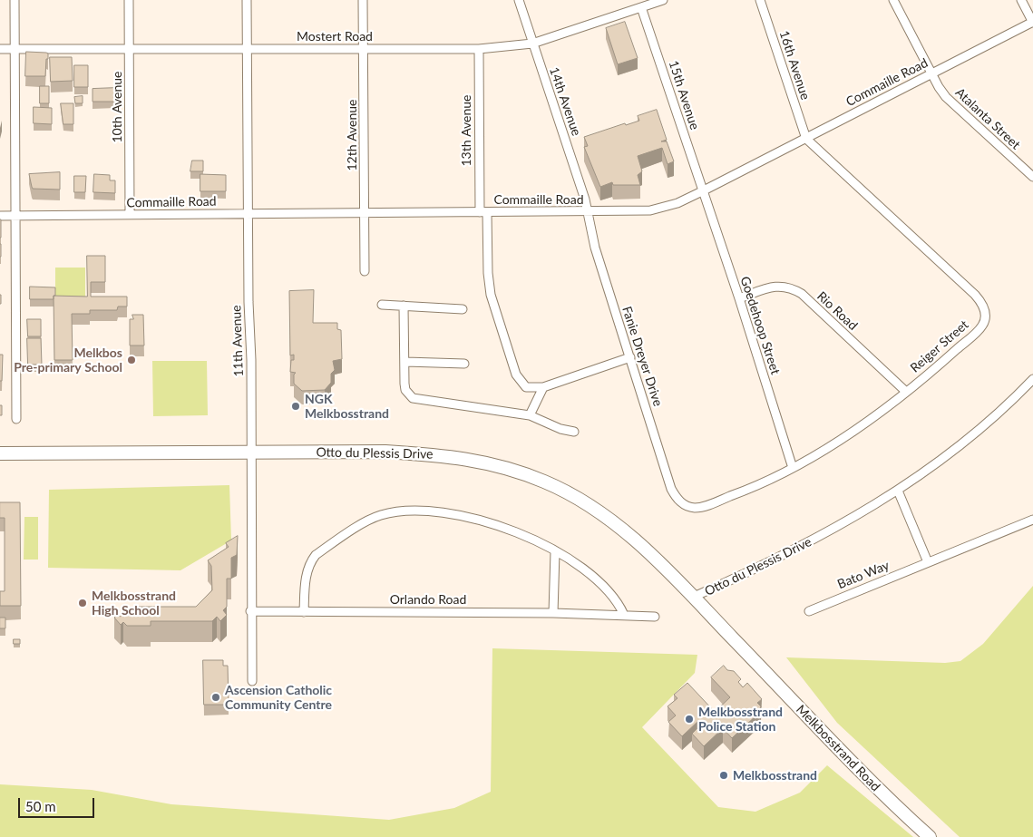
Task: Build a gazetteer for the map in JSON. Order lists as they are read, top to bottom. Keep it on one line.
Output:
{"streets":{"main road":["Otto du Plessis Drive","Melkbosstrand Road"],"street":["Mostert Road","16th Avenue","Commaille Road","15th Avenue","14th Avenue","10th Avenue","Atalanta Street","13th Avenue","12th Avenue","Rio Road","Goedehoop Street","11th Avenue","Reiger Street","Fanie Dreyer Drive","Bato Way","Orlando Road"]},"crossings":[["Mostert Road","15th Avenue"],["Mostert Road","14th Avenue"],["Mostert Road","10th Avenue"],["Mostert Road","13th Avenue"],["Mostert Road","12th Avenue"],["Mostert Road","11th Avenue"],["16th Avenue","Commaille Road"],["16th Avenue","Reiger Street"],["Commaille Road","15th Avenue"],["Commaille Road","14th Avenue"],["Commaille Road","10th Avenue"],["Commaille Road","Atalanta Street"],["Commaille Road","13th Avenue"],["Commaille Road","12th Avenue"],["Commaille Road","Goedehoop Street"],["Commaille Road","11th Avenue"],["Commaille Road","Reiger Street"],["Commaille Road","Fanie Dreyer Drive"],["15th Avenue","Goedehoop Street"],["14th Avenue","Fanie Dreyer Drive"],["Rio Road","Goedehoop Street"],["Rio Road","Reiger Street"],["Goedehoop Street","Reiger Street"],["11th Avenue","Otto du Plessis Drive"],["11th Avenue","Orlando Road"],["Reiger Street","Fanie Dreyer Drive"],["Otto du Plessis Drive","Melkbosstrand Road"]],"places":["Melkbos Pre-primary School","NGK Melkbosstrand","Melkbosstrand High School","Ascension Catholic Community Centre","Melkbosstrand Police Station","Melkbosstrand"],"scale_bar":"50 m"}
